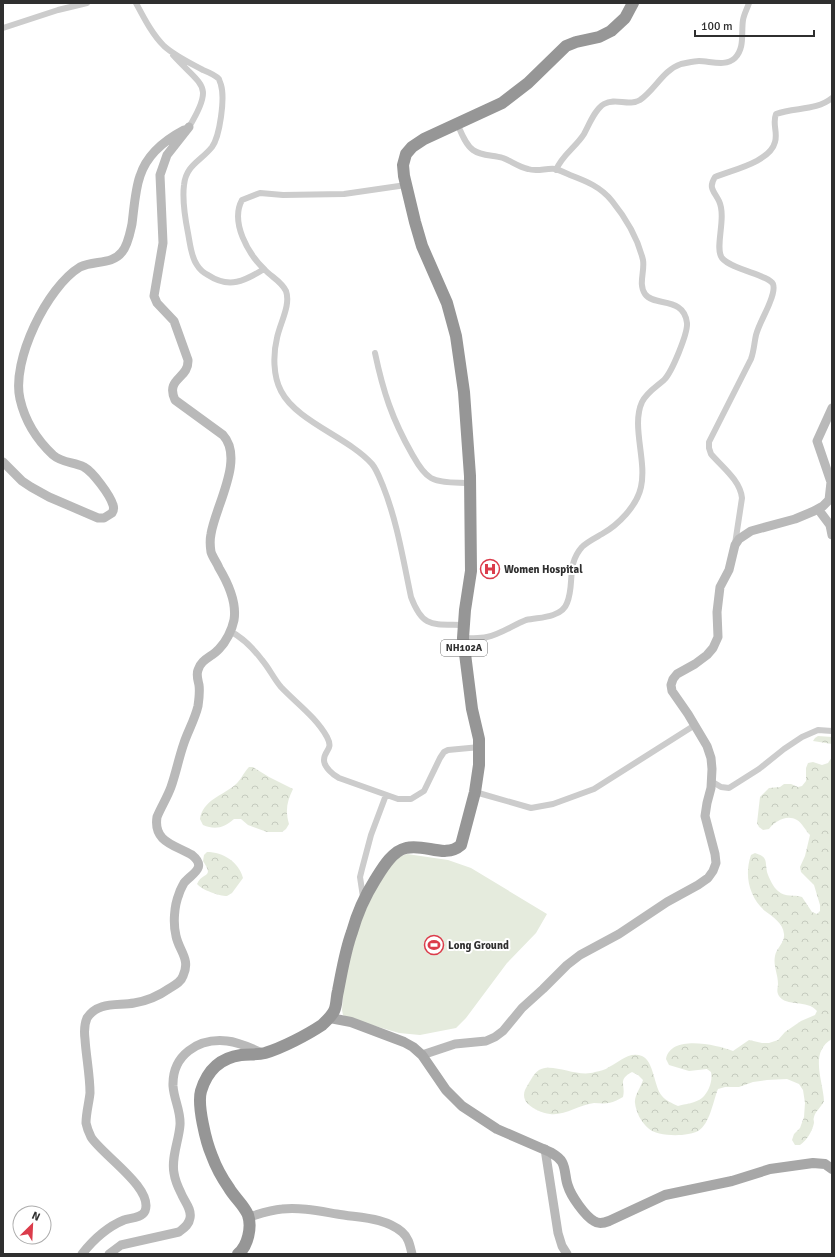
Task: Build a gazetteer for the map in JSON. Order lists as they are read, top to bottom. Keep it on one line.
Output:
{"streets":{"highway":["NH102A"]},"places":{"hospital":["Women Hospital"],"sports":["Long Ground"]},"scale_bar":"100 m","north":"top right"}
